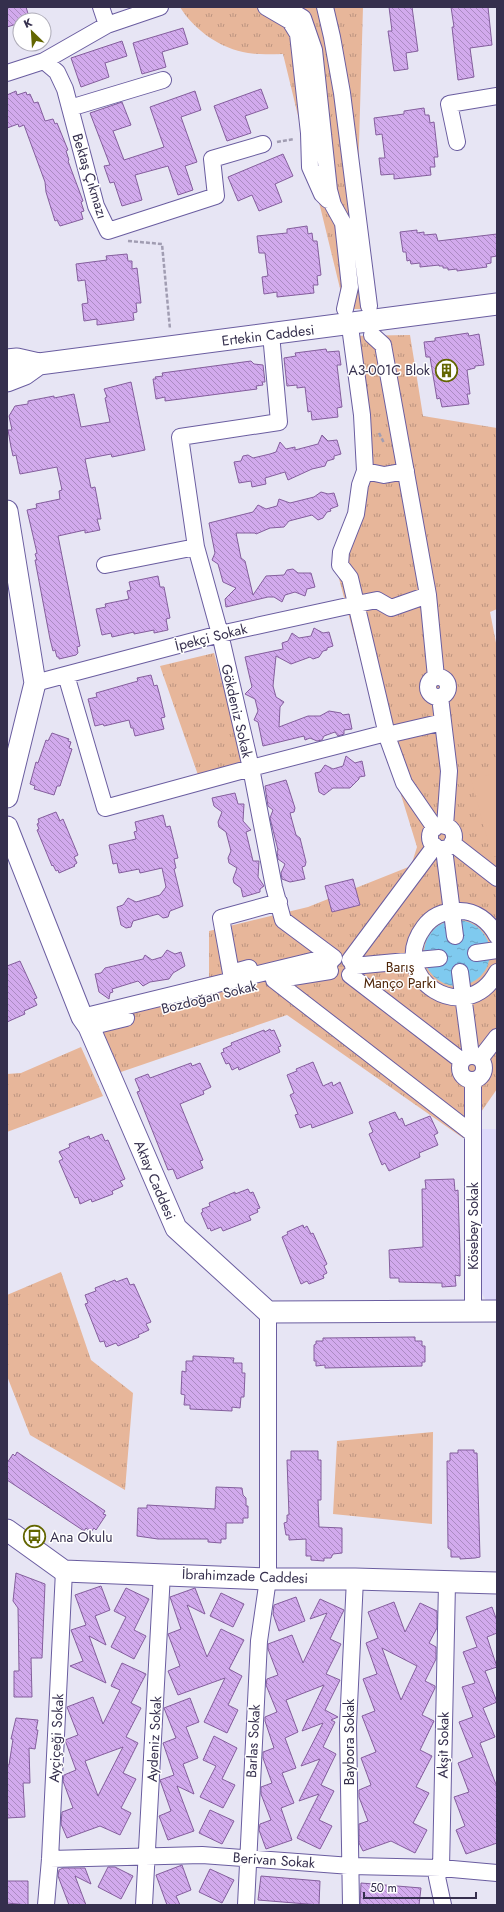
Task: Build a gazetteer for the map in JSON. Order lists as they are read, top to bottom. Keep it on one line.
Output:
{"streets":{"main road":["Ertekin Caddesi","Aktay Caddesi","İbrahimzade Caddesi"],"street":["Bektaş Çıkmazı","İpekçi Sokak","Gökdeniz Sokak","Bozdoğan Sokak","Kösebey Sokak","Ayçiçeği Sokak","Aydeniz Sokak","Barlas Sokak","Baybora Sokak","Akşit Sokak","Berivan Sokak"]},"crossings":[["İpekçi Sokak","Gökdeniz Sokak"],["Bozdoğan Sokak","Aktay Caddesi"],["Aktay Caddesi","Barlas Sokak"],["İbrahimzade Caddesi","Ayçiçeği Sokak"],["İbrahimzade Caddesi","Aydeniz Sokak"],["İbrahimzade Caddesi","Barlas Sokak"],["İbrahimzade Caddesi","Baybora Sokak"],["İbrahimzade Caddesi","Akşit Sokak"],["Ayçiçeği Sokak","Berivan Sokak"],["Aydeniz Sokak","Berivan Sokak"],["Barlas Sokak","Berivan Sokak"],["Baybora Sokak","Berivan Sokak"],["Akşit Sokak","Berivan Sokak"]],"parks":["Barış Manço Parkı"],"places":{"building":["A3-001C Blok"],"bus stop":["Ana Okulu"]},"scale_bar":"50 m","north":"top left"}
